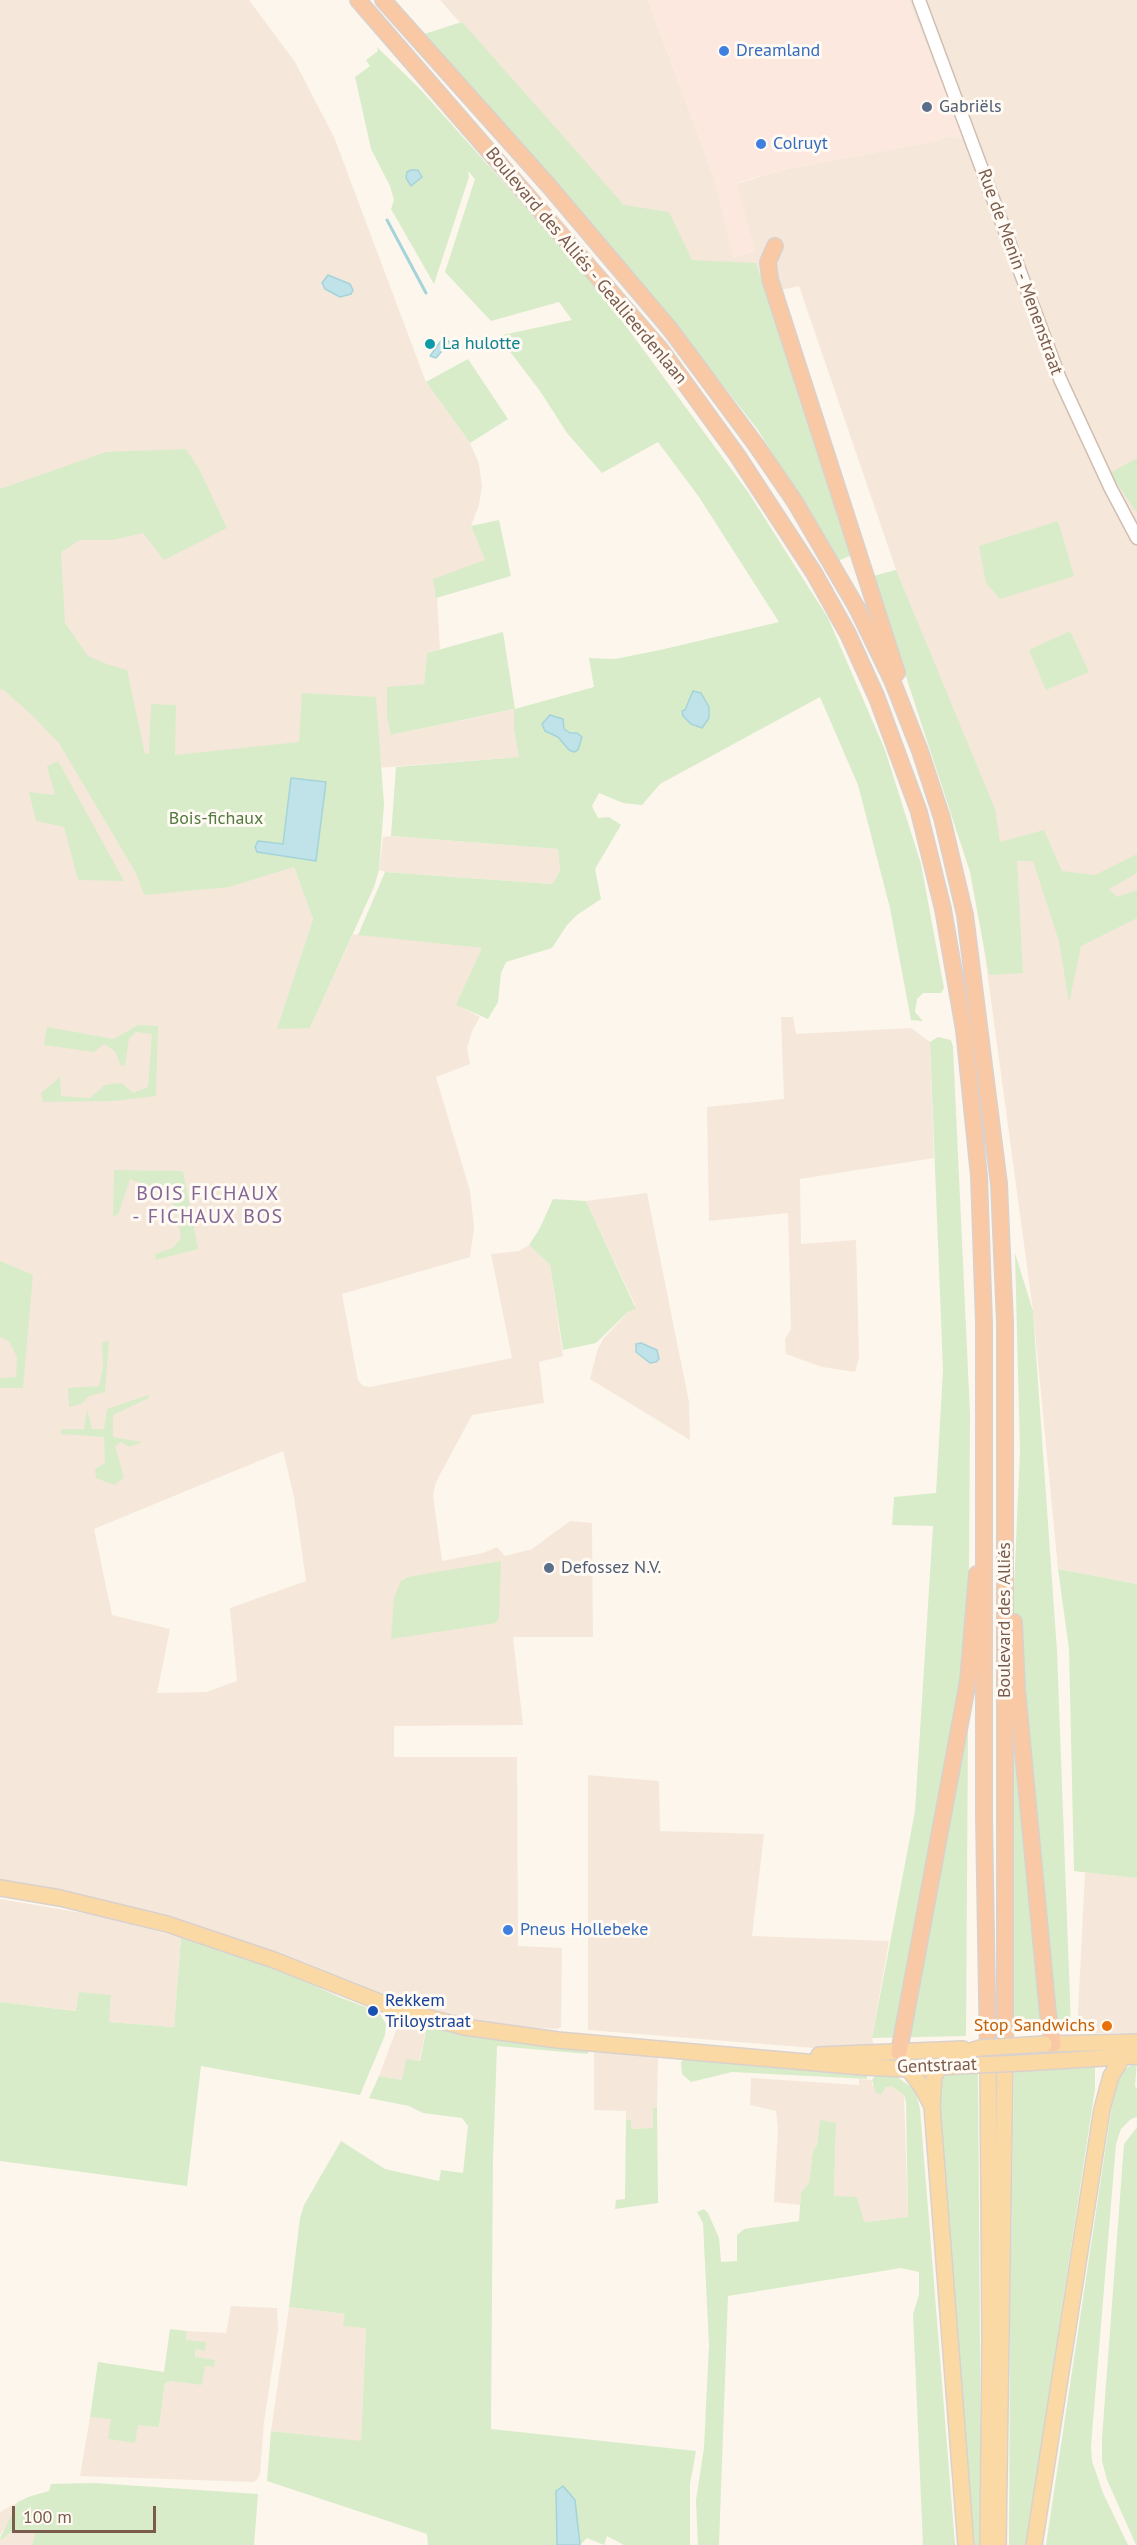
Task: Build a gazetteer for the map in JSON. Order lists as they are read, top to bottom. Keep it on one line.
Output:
{"streets":{"highway":["Boulevard des Alliés - Geallieerdenlaan","Boulevard des Alliés"],"main road":["Gentstraat"],"street":["Rue de Menin - Menenstraat"]},"crossings":[["Boulevard des Alliés - Geallieerdenlaan","Boulevard des Alliés"]],"districts":["BOIS FICHAUX - FICHAUX BOS"],"parks":["Bois-fichaux"],"places":["Dreamland","Gabriëls","Colruyt","La hulotte","Defossez N.V.","Pneus Hollebeke","Rekkem Triloystraat","Stop Sandwichs"],"scale_bar":"100 m"}
